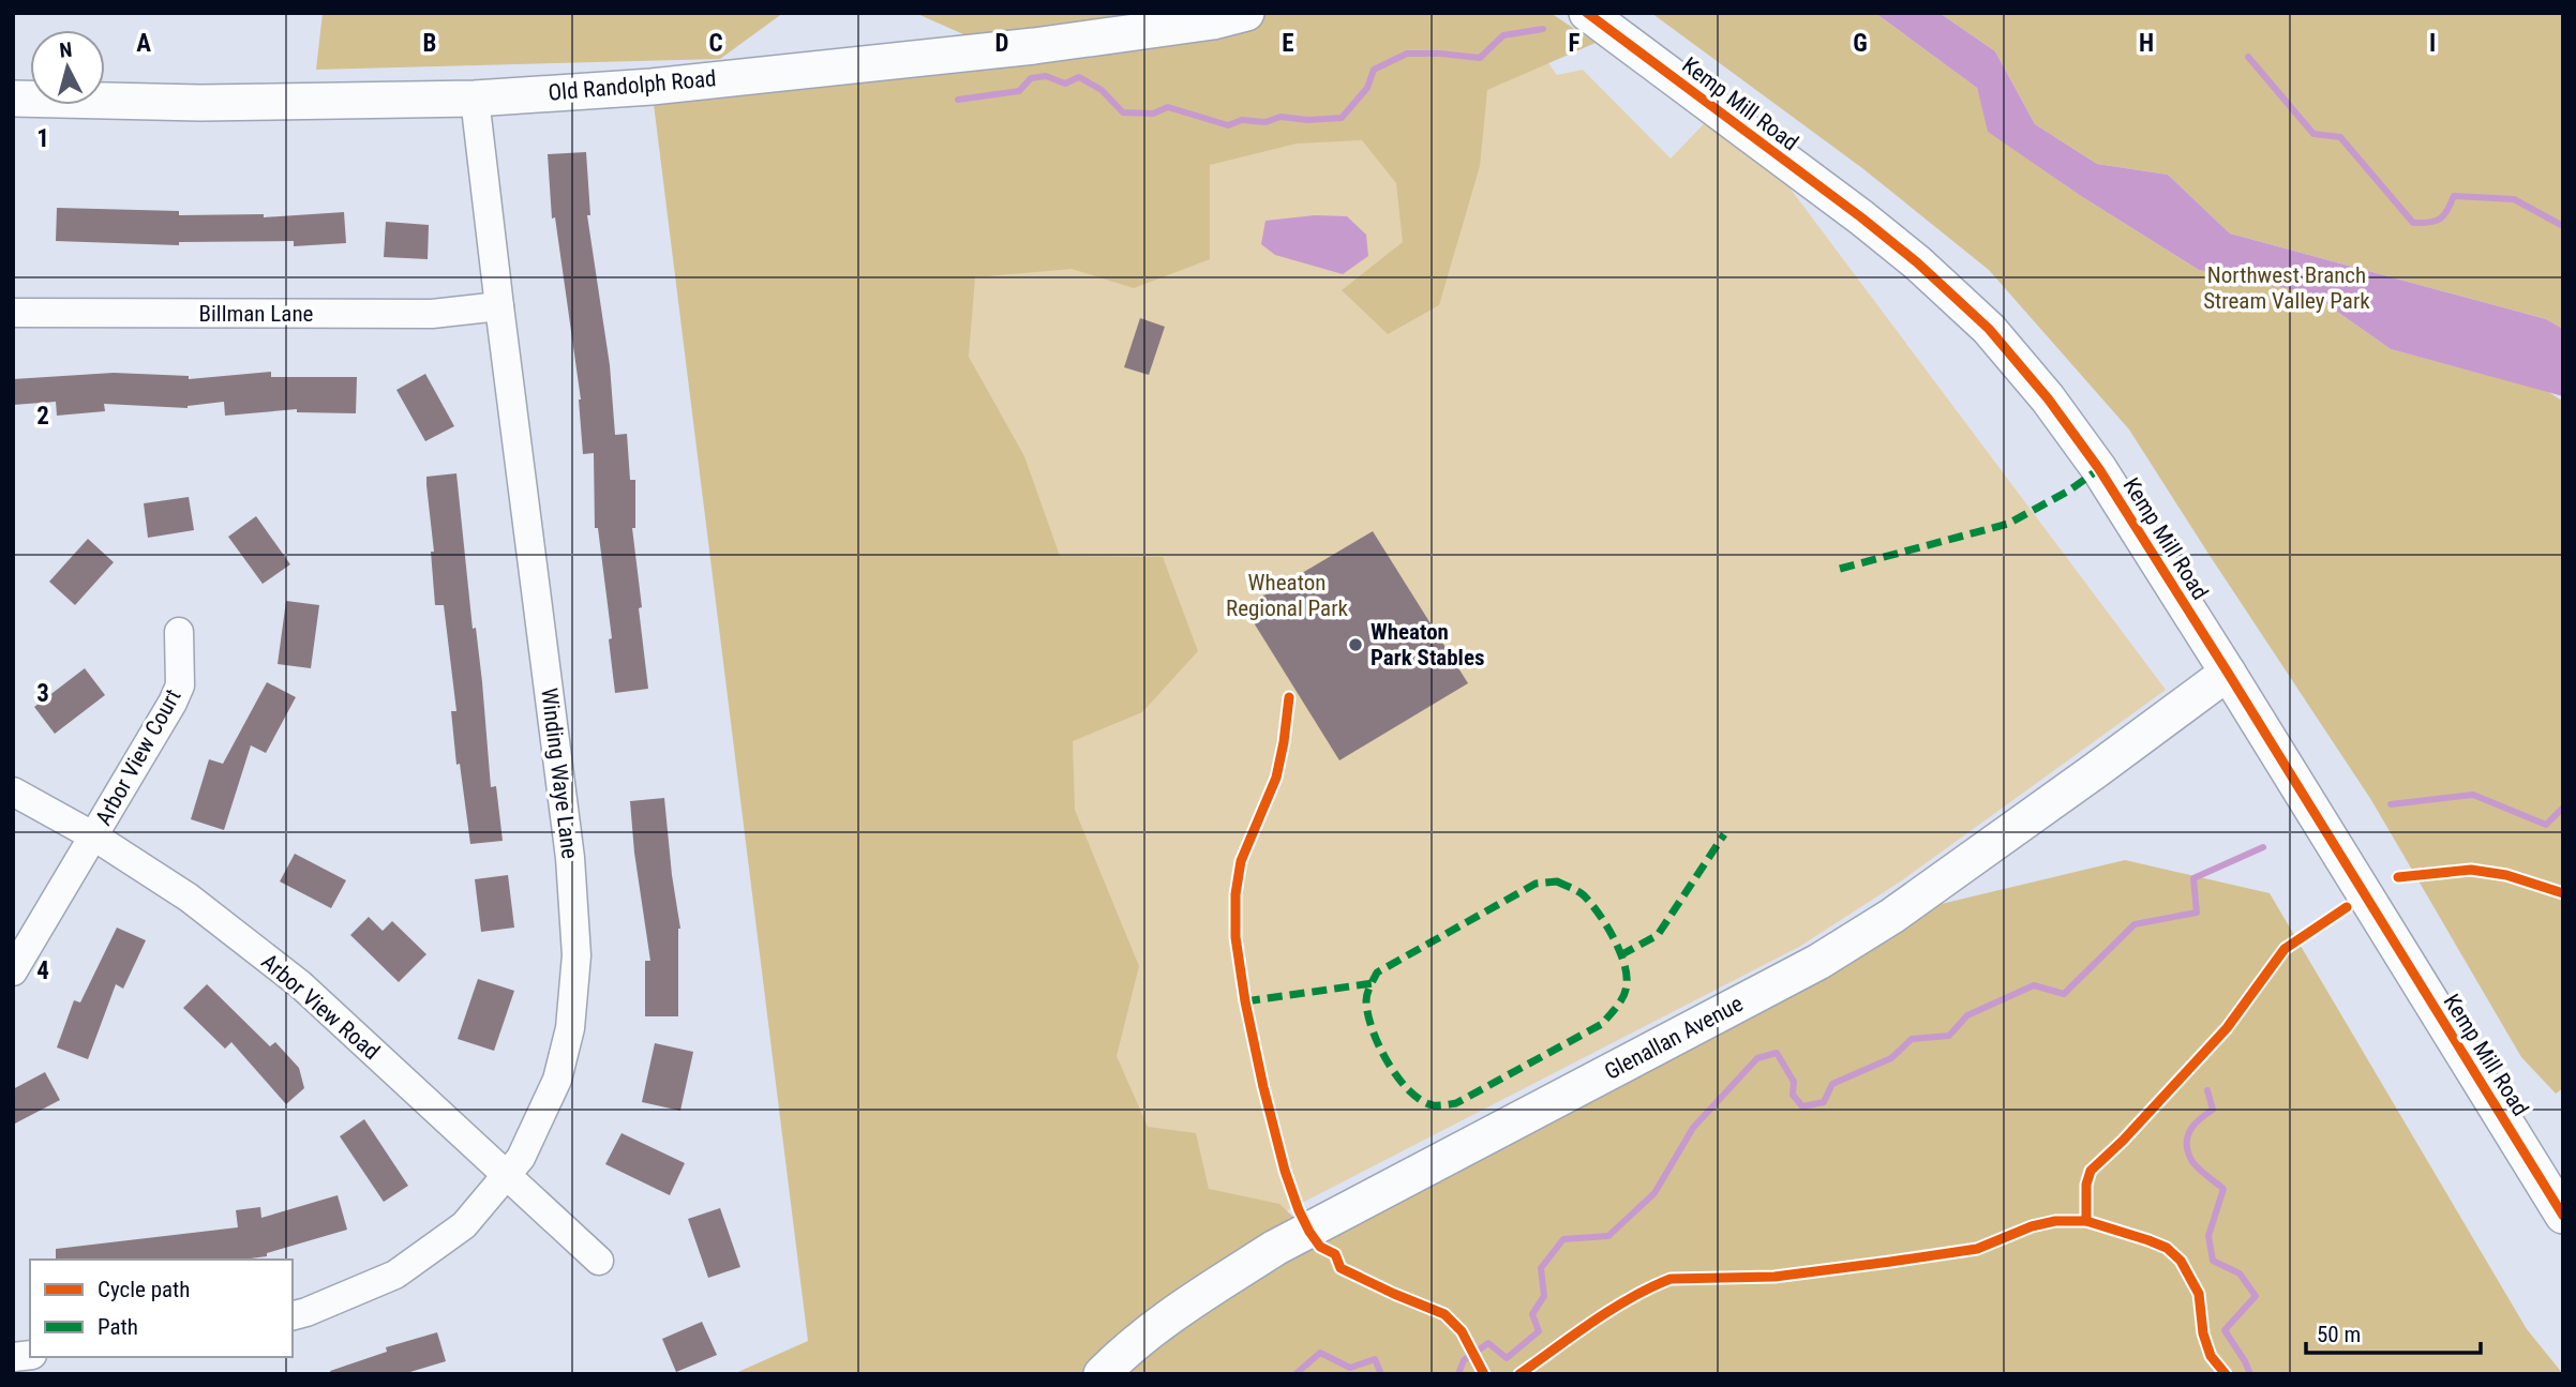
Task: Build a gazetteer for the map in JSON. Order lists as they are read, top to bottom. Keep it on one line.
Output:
{"streets":{"street":["Old Randolph Road","Kemp Mill Road","Billman Lane","Arbor View Court","Winding Waye Lane","Arbor View Road","Glenallan Avenue"]},"crossings":[["Old Randolph Road","Winding Waye Lane"],["Kemp Mill Road","Glenallan Avenue"],["Billman Lane","Winding Waye Lane"],["Arbor View Court","Arbor View Road"],["Winding Waye Lane","Arbor View Road"]],"parks":["Northwest Branch Stream Valley Park","Wheaton Regional Park"],"places":["Wheaton Park Stables"],"legend":["Cycle path","Path"],"scale_bar":"50 m","north":"top","grid":{"columns":["A","B","C","D","E","F","G","H","I"],"rows":["1","2","3","4"]}}
